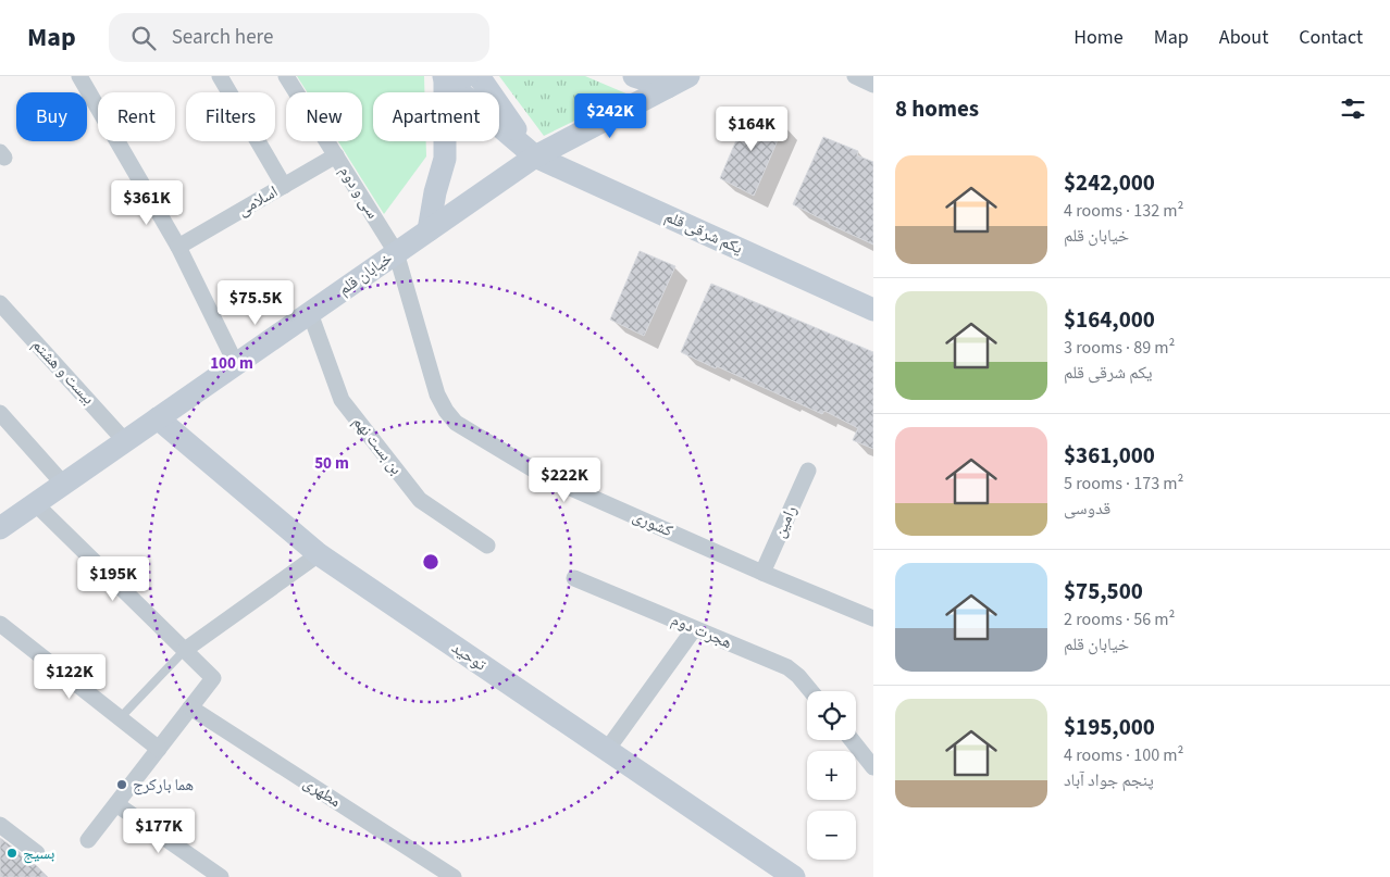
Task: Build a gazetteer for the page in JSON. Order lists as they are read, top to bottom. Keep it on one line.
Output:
{"streets":{"street":["سی و دوم","اسلامی","یکم شرقی قلم","خیابان قلم","بیست و هشتم","بن بست نهم","رامین","کشوری","هجرت دوم","توحید","مطهری"]},"crossings":[["سی و دوم","اسلامی"],["سی و دوم","خیابان قلم"],["سی و دوم","کشوری"],["یکم شرقی قلم","خیابان قلم"],["خیابان قلم","بیست و هشتم"],["خیابان قلم","بن بست نهم"],["خیابان قلم","کشوری"],["خیابان قلم","توحید"],["رامین","کشوری"]],"places":["هما بارکرج","بسیج"],"page":{"header":"Map","search":"Search here","nav":["Home","Map","About","Contact"],"heading":"8 homes","chip":["Buy","Rent","Filters","New","Apartment"],"price":["$242K","$164K","$361K","$75.5K","$222K","$195K","$122K","$177K"],"list":[{"name":"$242,000","note":"4 rooms · 132 m² · خیابان قلم"},{"name":"$164,000","note":"3 rooms · 89 m² · یکم شرقی قلم"},{"name":"$361,000","note":"5 rooms · 173 m² · قدوسی"},{"name":"$75,500","note":"2 rooms · 56 m² · خیابان قلم"},{"name":"$195,000","note":"4 rooms · 100 m² · پنجم جواد آباد"}],"map_buttons":["+","−"]},"rings":["100 m","50 m"]}
